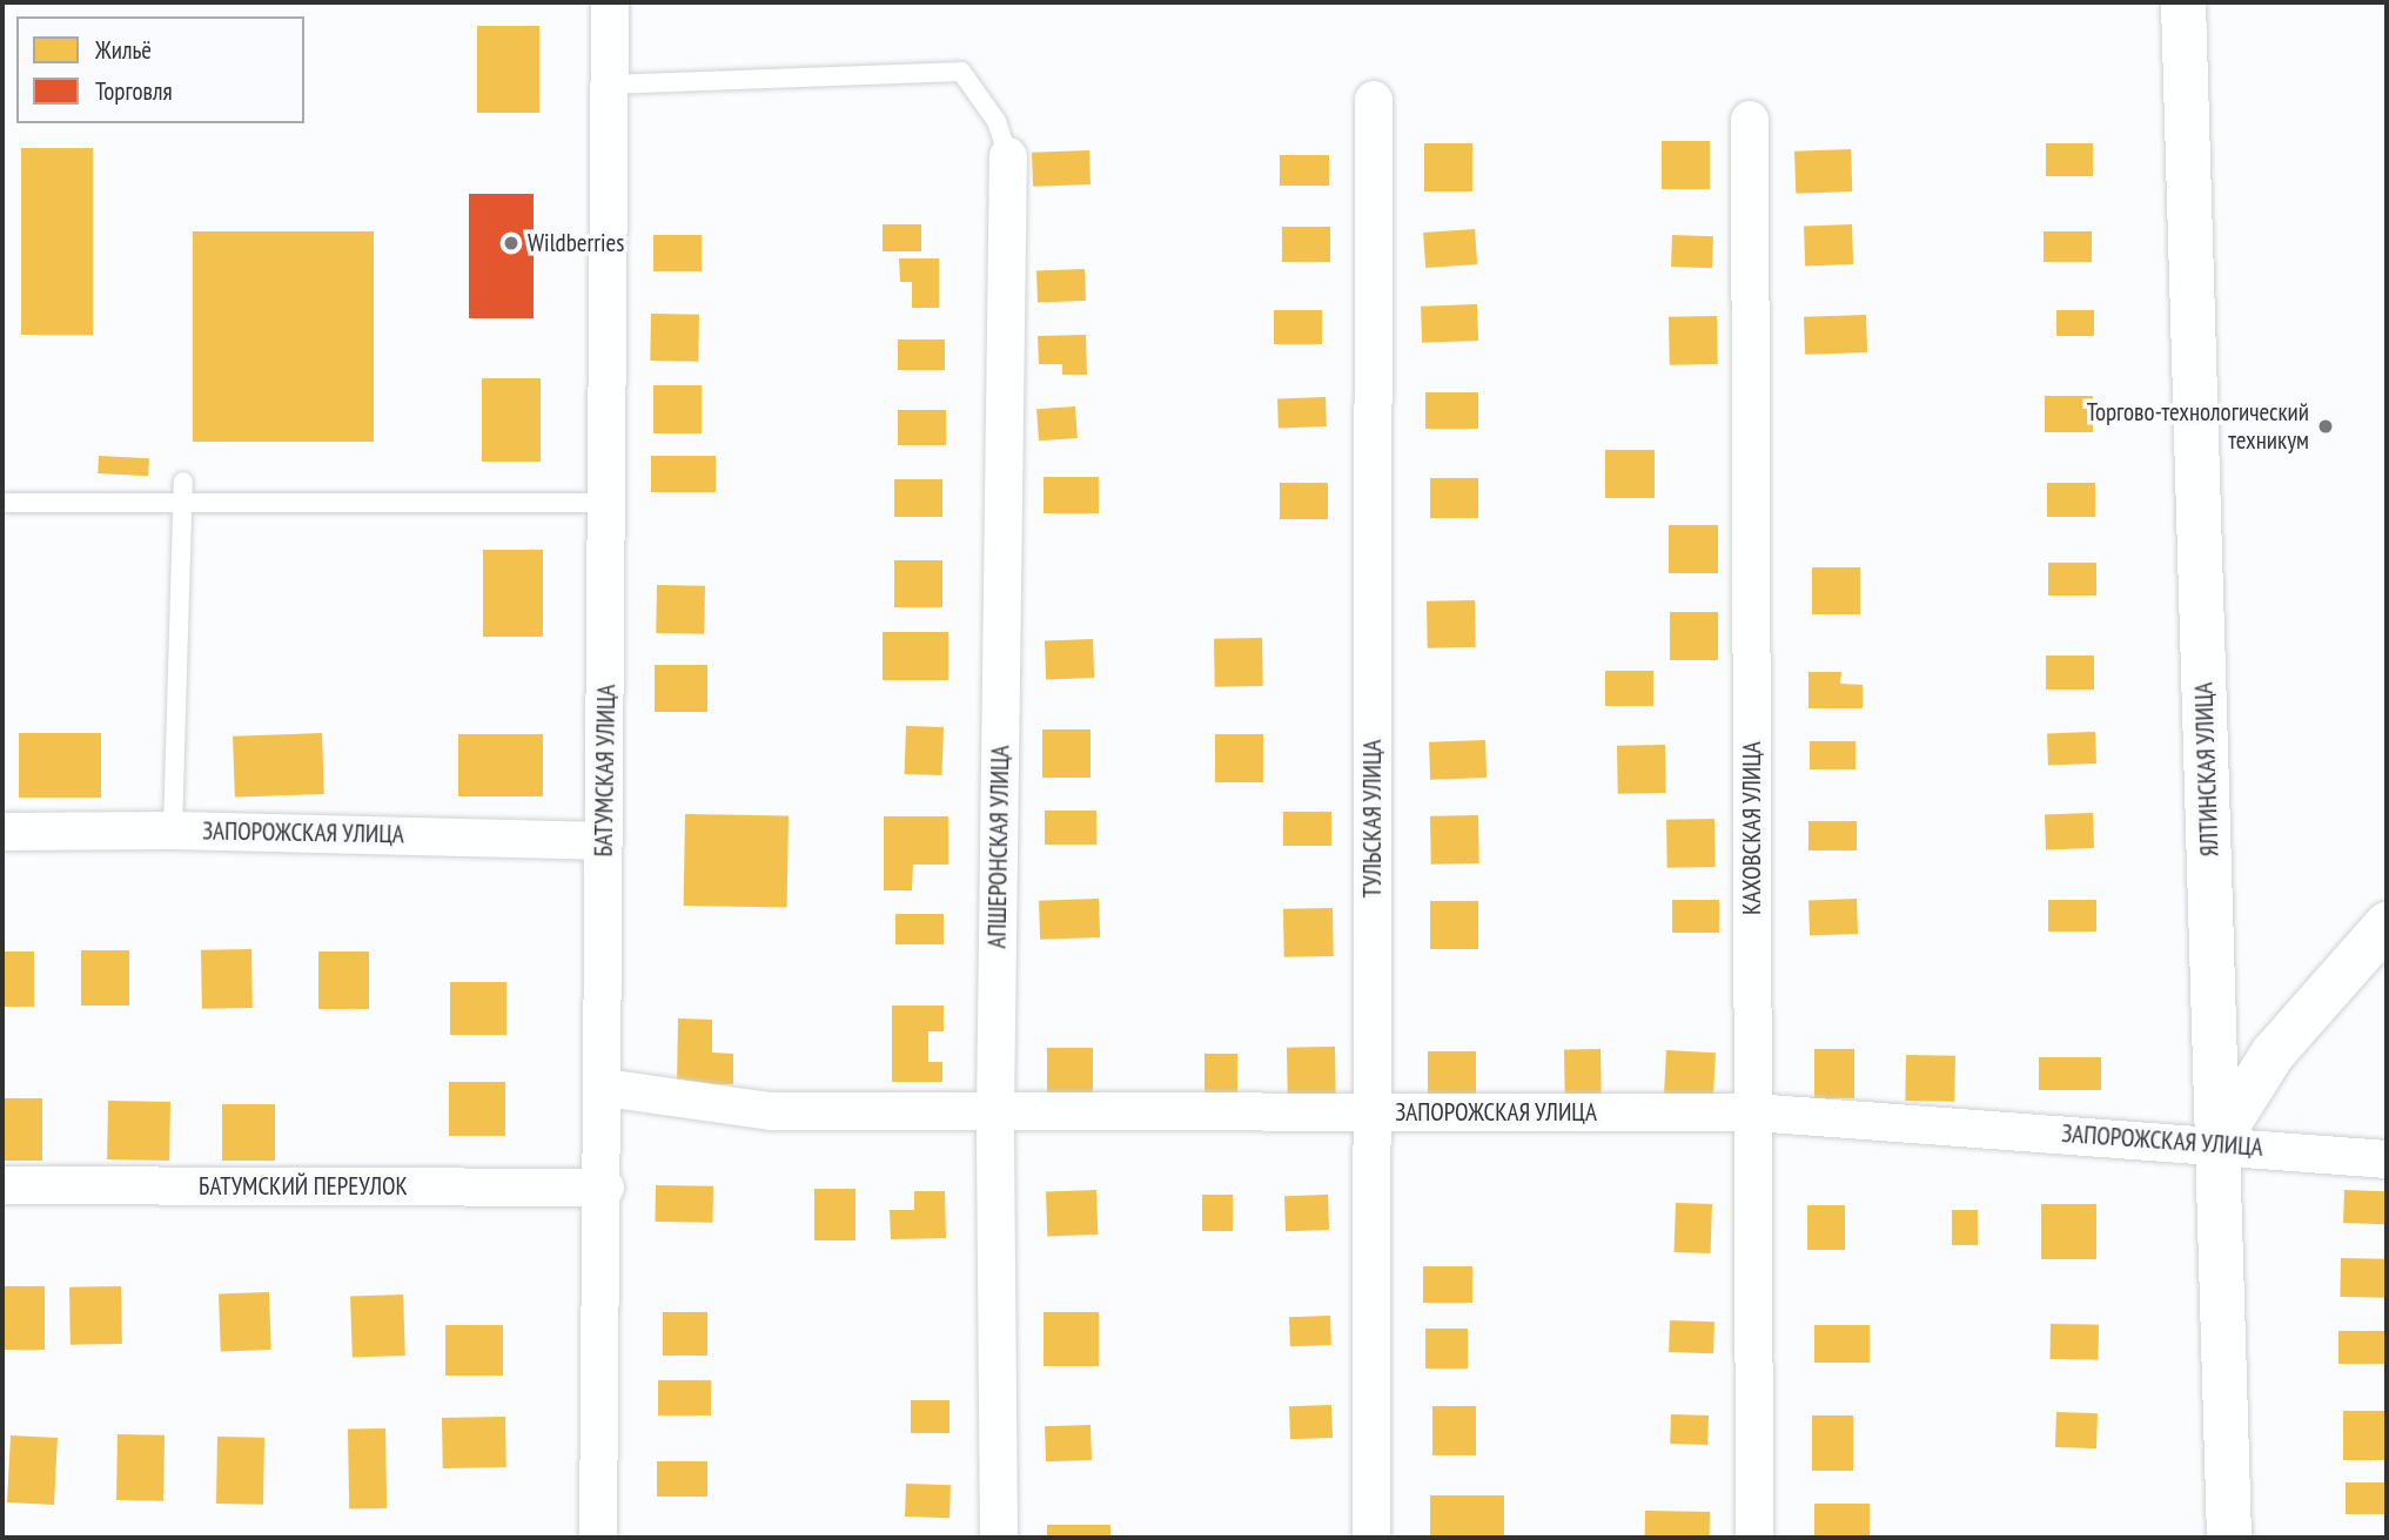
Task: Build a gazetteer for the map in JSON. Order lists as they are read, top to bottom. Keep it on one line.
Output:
{"streets":{"main road":["ЯЛТИНСКАЯ УЛИЦА"],"street":["БАТУМСКАЯ УЛИЦА","ТУЛЬСКАЯ УЛИЦА","КАХОВСКАЯ УЛИЦА","ЗАПОРОЖСКАЯ УЛИЦА","АПШЕРОНСКАЯ УЛИЦА","БАТУМСКИЙ ПЕРЕУЛОК"]},"crossings":[["ЯЛТИНСКАЯ УЛИЦА","ЗАПОРОЖСКАЯ УЛИЦА"],["БАТУМСКАЯ УЛИЦА","ЗАПОРОЖСКАЯ УЛИЦА"],["БАТУМСКАЯ УЛИЦА","БАТУМСКИЙ ПЕРЕУЛОК"],["ТУЛЬСКАЯ УЛИЦА","ЗАПОРОЖСКАЯ УЛИЦА"],["КАХОВСКАЯ УЛИЦА","ЗАПОРОЖСКАЯ УЛИЦА"],["ЗАПОРОЖСКАЯ УЛИЦА","АПШЕРОНСКАЯ УЛИЦА"]],"places":["Wildberries","Торгово-технологический техникум"],"legend":["Жильё","Торговля"]}
